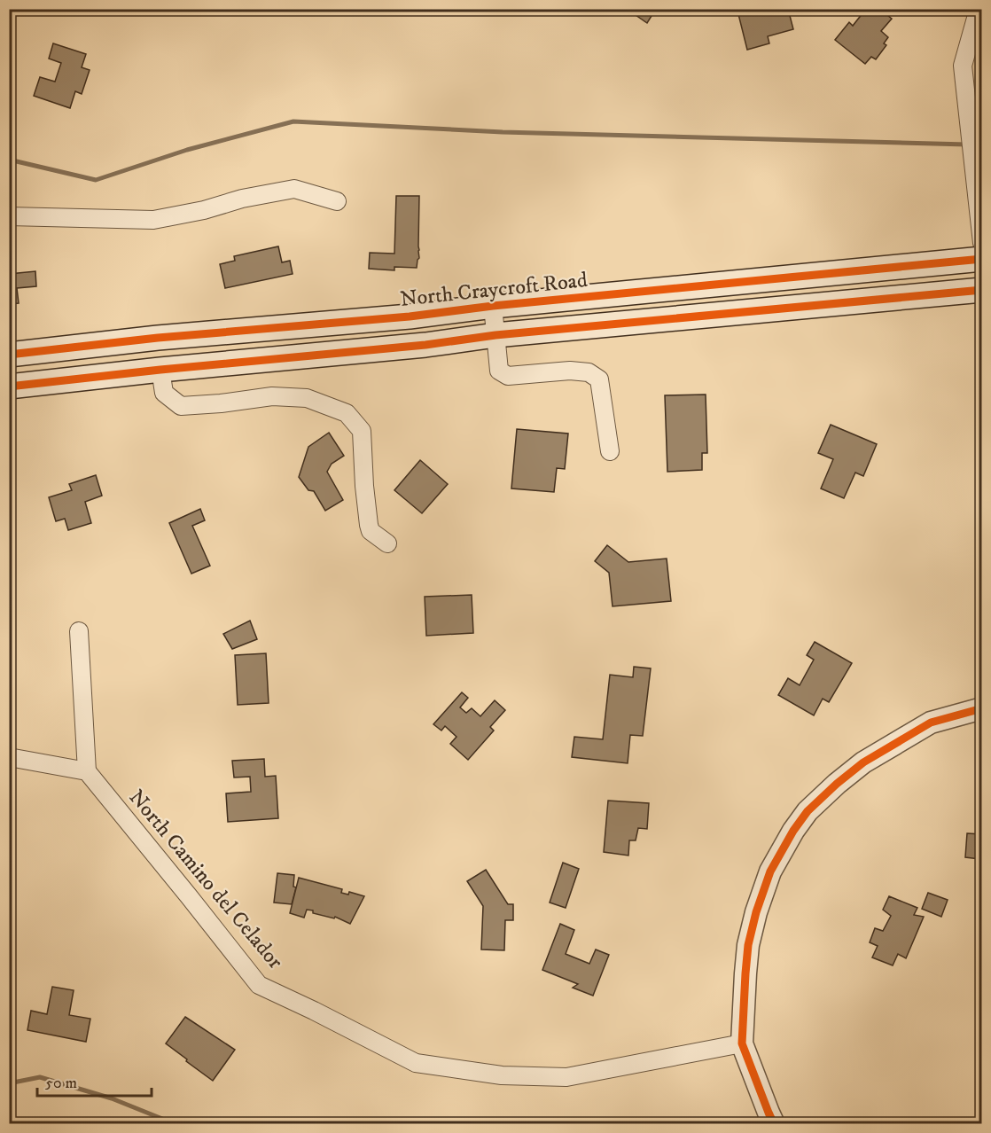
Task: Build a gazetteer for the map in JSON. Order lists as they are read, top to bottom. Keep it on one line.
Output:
{"streets":{"main road":["North Craycroft Road"],"street":["North Camino del Celador"]},"scale_bar":"50 m"}
